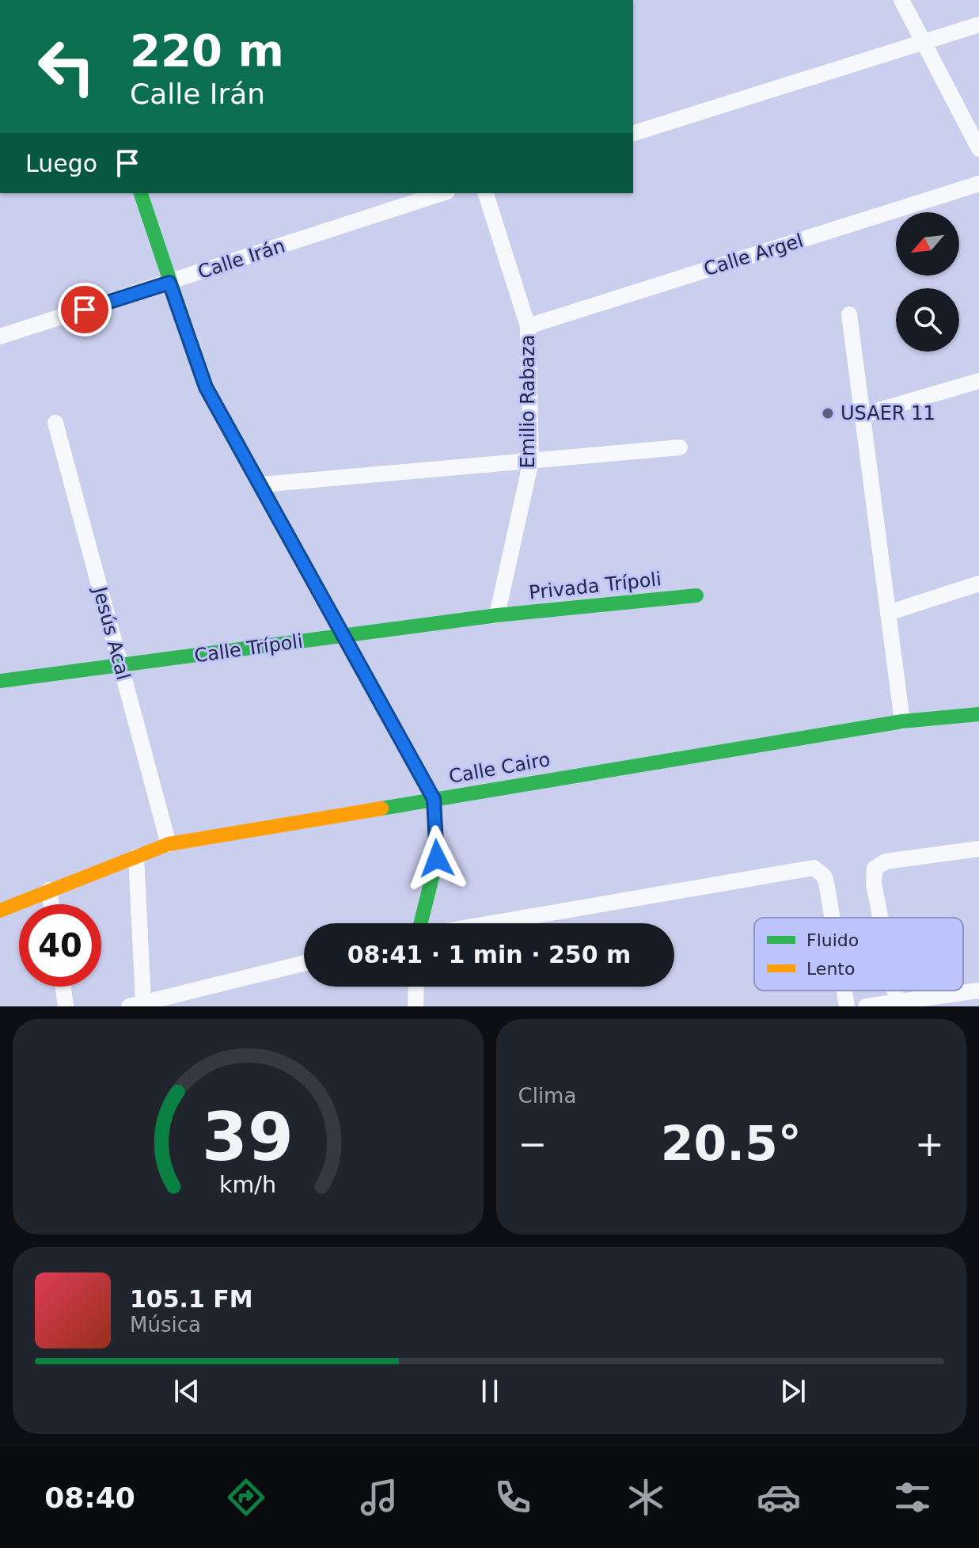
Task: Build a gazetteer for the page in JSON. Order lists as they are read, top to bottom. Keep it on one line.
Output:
{"streets":{"street":["Calle Argel","Calle Irán","Emilio Rabaza","Privada Trípoli","Jesús Acal","Calle Trípoli","Calle Cairo"]},"crossings":[["Calle Argel","Emilio Rabaza"],["Emilio Rabaza","Privada Trípoli"],["Emilio Rabaza","Calle Trípoli"],["Privada Trípoli","Calle Trípoli"],["Jesús Acal","Calle Trípoli"],["Jesús Acal","Calle Cairo"]],"places":["USAER 11"],"legend":["Fluido","Lento"],"north":"bottom left","page":{"turn":["220 m","Calle Irán"],"then":"Luego","limit":"40","trip":"08:41 · 1 min · 250 m","tile":"Clima","heat":["−","20.5°","+"],"song":["105.1 FM","Música"],"tabs":"08:40","gauge":["39","km/h"]}}
